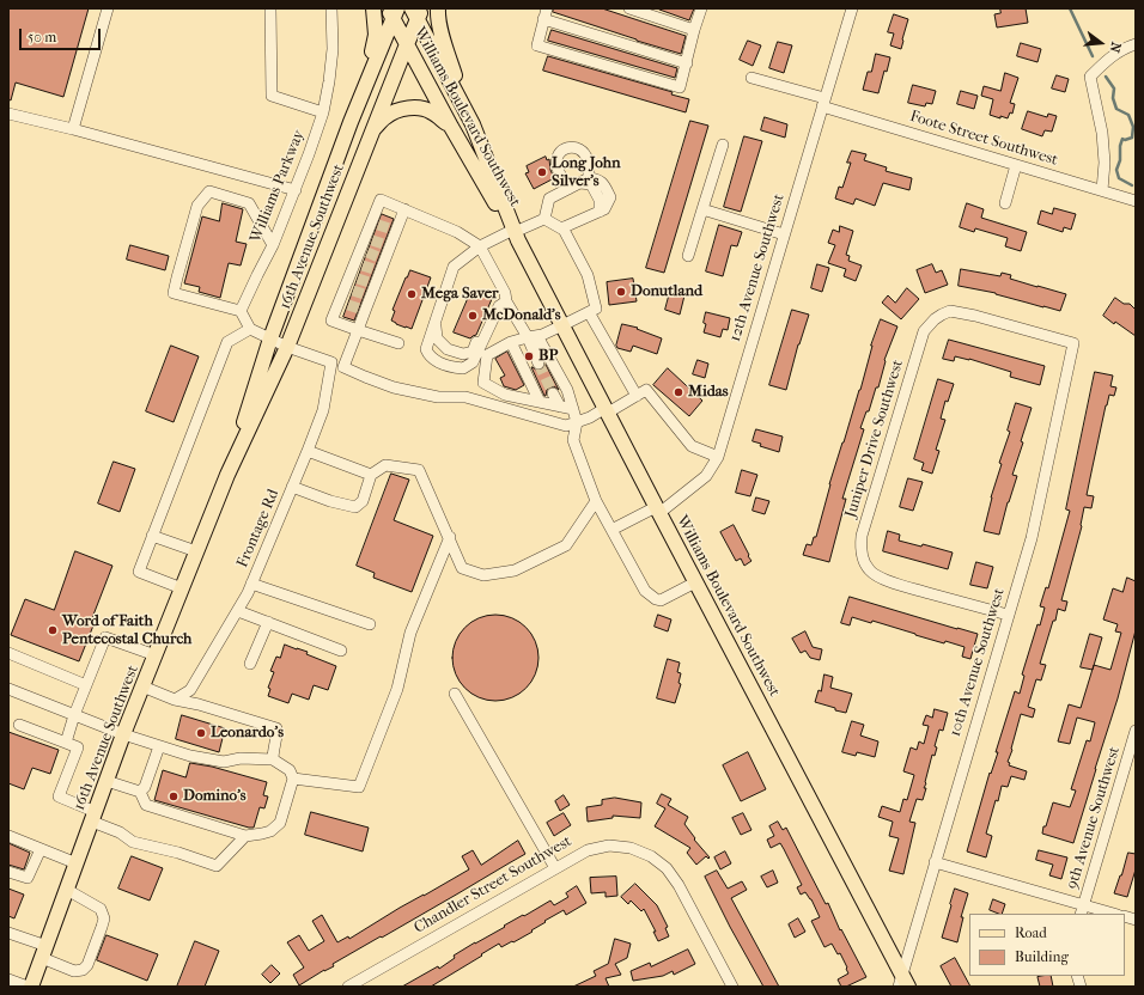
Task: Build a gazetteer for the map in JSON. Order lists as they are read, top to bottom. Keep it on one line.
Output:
{"streets":{"main road":["Williams Boulevard Southwest","16th Avenue Southwest"],"street":["Foote Street Southwest","Williams Parkway","12th Avenue Southwest","Juniper Drive Southwest","Frontage Rd","10th Avenue Southwest","9th Avenue Southwest","Chandler Street Southwest"]},"crossings":[["Williams Boulevard Southwest","16th Avenue Southwest"],["Williams Boulevard Southwest","12th Avenue Southwest"],["Williams Boulevard Southwest","10th Avenue Southwest"],["Foote Street Southwest","12th Avenue Southwest"],["Juniper Drive Southwest","10th Avenue Southwest"]],"places":["Long John Silver's","Donutland","Mega Saver","McDonald's","BP","Midas","Word of Faith Pentecostal Church","Leonardo's","Domino's"],"legend":["Road","Building"],"scale_bar":"50 m","north":"right"}
